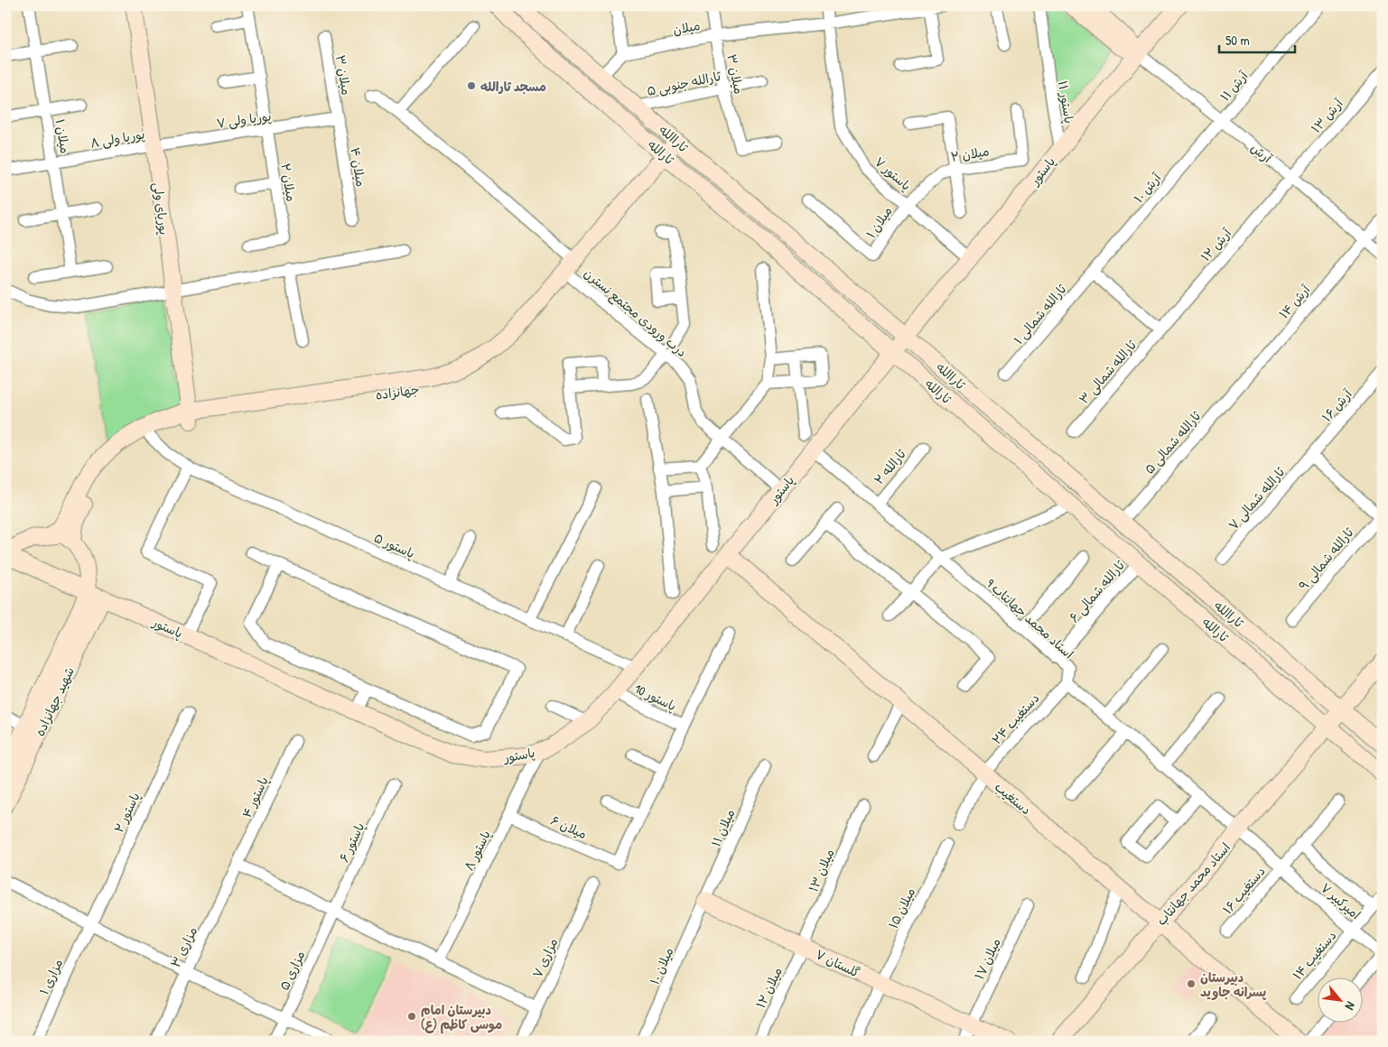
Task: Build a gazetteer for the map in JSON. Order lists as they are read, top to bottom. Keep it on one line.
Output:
{"streets":{"street":["میلان","میلان ۳","ثارالله جنوبی ۵","آرش ۱۱","پاستور ۱۱","آرش ۱۳","پوریا ولی ۷","میلان ۱","پوریا ولی ۸","ثاراالله","ثارالله","آرش","میلان ۲","میلان ۴","پاستور","پاستور ۷","آرش ۱۰","پوریای ولی","آرش ۱۲","آرش ۱۴","درب ورودی مجتمع نسترن","ثارالله شمالی ۱","ثارالله شمالی ۳","جهانزاده","آرش ۱۶","ثارالله شمالی ۵","ثارالله ۲","ثارالله شمالی ۷","پاستور ۵","ثارالله شمالی ۹","ثارالله شمالی ۶","استاد محمد جهانتاب 9","پاستور 10","شهید جهانزاده","دستغیب ۲۴","پاستور ۴","دستغیب","پاستور ۲","میلان ۶","میلان ۱۱","پاستور ۶","پاستور ۸","میلان ۱۳","استاد محمد جهانتاب","دستغیب ۱۶","امیرکبیر ۷","میلان ۱۵","مزاری ۳","دستغیب ۱۴","مزاری ۷","میلان ۱۷","گلستان ۷","میلان ۱۰","مزاری ۵","مزاری ۱","میلان ۱۲"]},"crossings":[["میلان","میلان ۳"],["میلان","پاستور ۷"],["میلان ۳","ثارالله جنوبی ۵"],["میلان ۳","پوریا ولی ۷"],["میلان ۳","میلان ۴"],["ثارالله جنوبی ۵","ثاراالله"],["آرش ۱۱","آرش"],["آرش ۱۱","آرش ۱۰"],["پاستور ۱۱","پاستور"],["آرش ۱۳","آرش"],["آرش ۱۳","آرش ۱۲"],["پوریا ولی ۷","پوریا ولی ۸"],["پوریا ولی ۷","میلان ۲"],["پوریا ولی ۷","میلان ۴"],["پوریا ولی ۷","پوریای ولی"],["میلان ۱","پوریا ولی ۸"],["میلان ۱","میلان ۲"],["میلان ۱","پاستور ۷"],["پوریا ولی ۸","پوریای ولی"],["ثاراالله","پاستور"],["ثاراالله","جهانزاده"],["ثاراالله","ثارالله شمالی ۵"],["ثاراالله","استاد محمد جهانتاب"],["ثارالله","پاستور"],["ثارالله","جهانزاده"],["ثارالله","ثارالله شمالی ۶"],["ثارالله","استاد محمد جهانتاب"],["آرش","پاستور"],["آرش","آرش ۱۰"],["آرش","آرش ۱۲"],["آرش","آرش ۱۴"],["میلان ۲","پاستور ۷"],["پاستور","پاستور ۷"],["پاستور","درب ورودی مجتمع نسترن"],["پاستور","پاستور ۵"],["پاستور","استاد محمد جهانتاب 9"],["پاستور","پاستور 10"],["پاستور","شهید جهانزاده"],["پاستور","دستغیب"],["پاستور","پاستور ۸"],["آرش ۱۰","ثارالله شمالی ۱"],["پوریای ولی","جهانزاده"],["آرش ۱۲","ثارالله شمالی ۳"],["آرش ۱۴","ثارالله شمالی ۵"],["درب ورودی مجتمع نسترن","جهانزاده"],["جهانزاده","پاستور ۵"],["آرش ۱۶","ثارالله شمالی ۷"],["ثارالله ۲","استاد محمد جهانتاب 9"],["ثارالله شمالی ۶","استاد محمد جهانتاب 9"],["استاد محمد جهانتاب 9","دستغیب ۲۴"],["دستغیب ۲۴","دستغیب"],["پاستور ۴","مزاری ۳"],["دستغیب","استاد محمد جهانتاب"],["پاستور ۲","مزاری ۱"],["میلان ۶","پاستور ۸"],["میلان ۱۱","گلستان ۷"],["میلان ۱۱","میلان ۱۰"],["پاستور ۶","مزاری ۵"],["میلان ۱۳","گلستان ۷"],["میلان ۱۳","میلان ۱۲"],["استاد محمد جهانتاب","امیرکبیر ۷"],["دستغیب ۱۶","امیرکبیر ۷"],["امیرکبیر ۷","دستغیب ۱۴"],["میلان ۱۵","گلستان ۷"],["میلان ۱۷","گلستان ۷"],["گلستان ۷","میلان ۱۰"],["گلستان ۷","میلان ۱۲"]],"places":["مسجد ثارالله","دبیرستان پسرانه جاوید","دبیرستان امام موسی کاظم (ع)"],"scale_bar":"50 m","north":"bottom right"}
